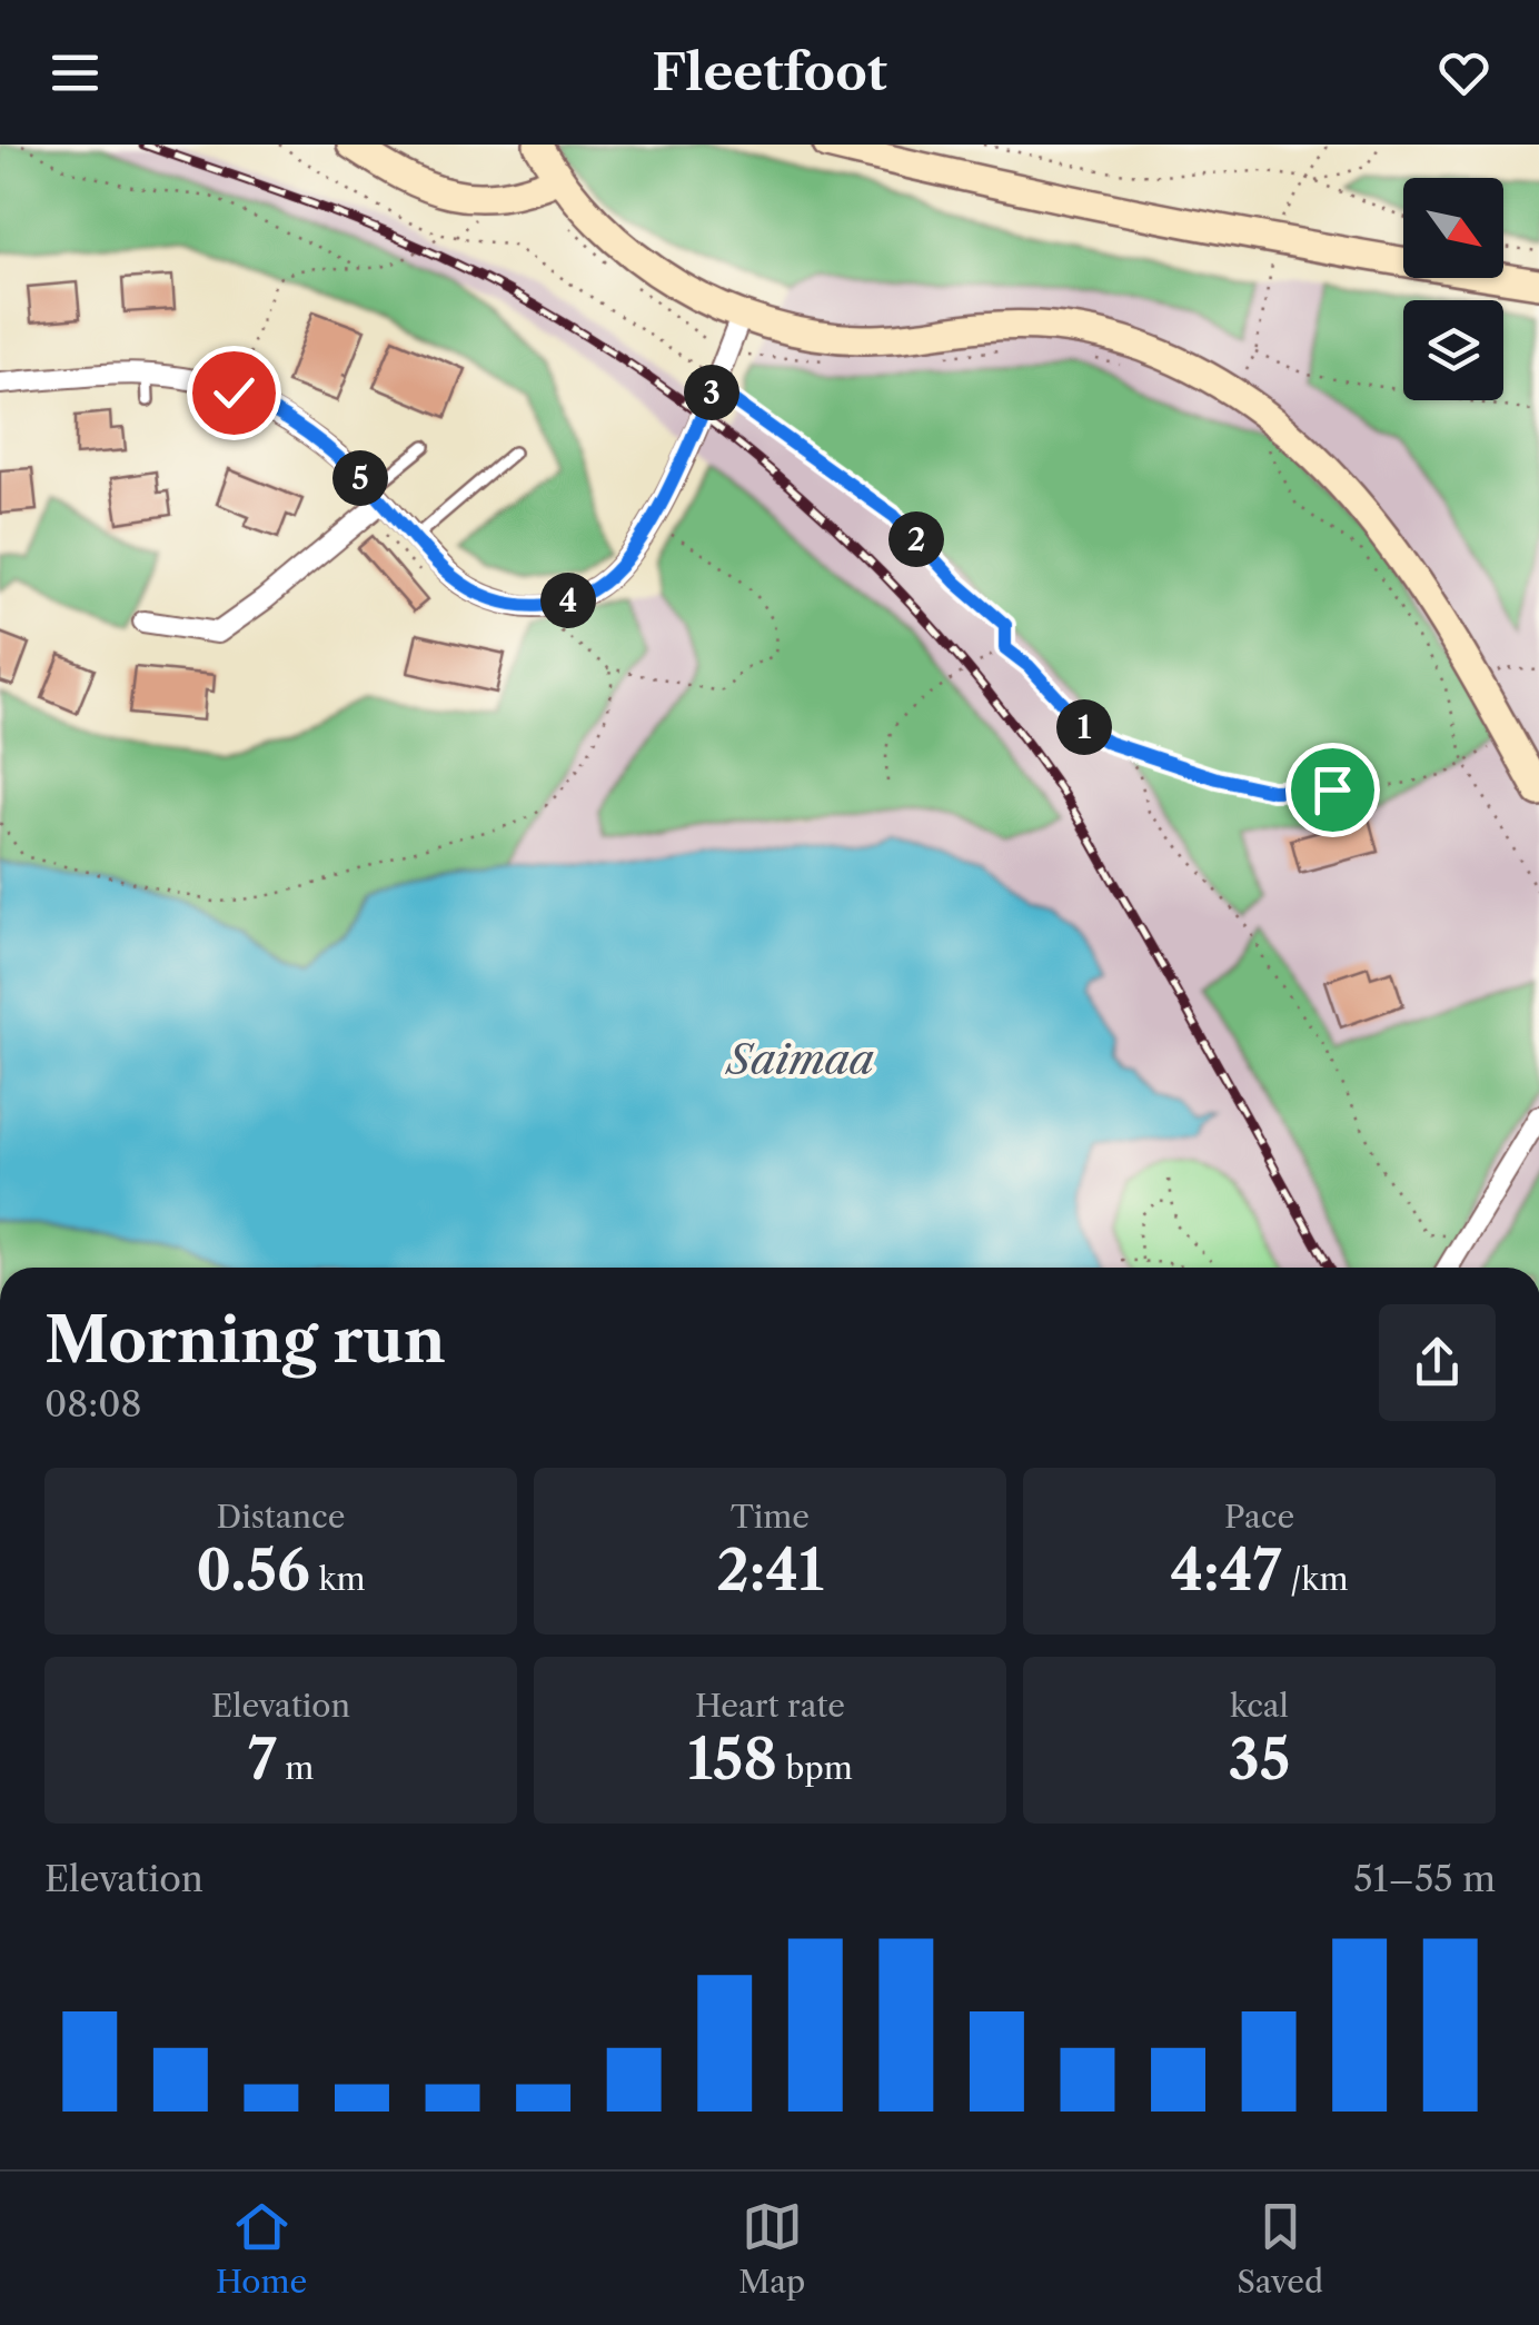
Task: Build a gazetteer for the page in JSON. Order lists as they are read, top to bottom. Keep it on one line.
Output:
{"water":["Saimaa"],"north":"bottom right","page":{"header":"Fleetfoot","pins":["3","5","2","4","1"],"heading":["Morning run","08:08"],"stats":[["Distance","0.56 km"],["Time","2:41"],["Pace","4:47 /km"],["Elevation","7 m"],["Heart rate","158 bpm"],["kcal","35"]],"chart":["Elevation","51–55 m"],"tabs":["Home","Map","Saved"]}}
